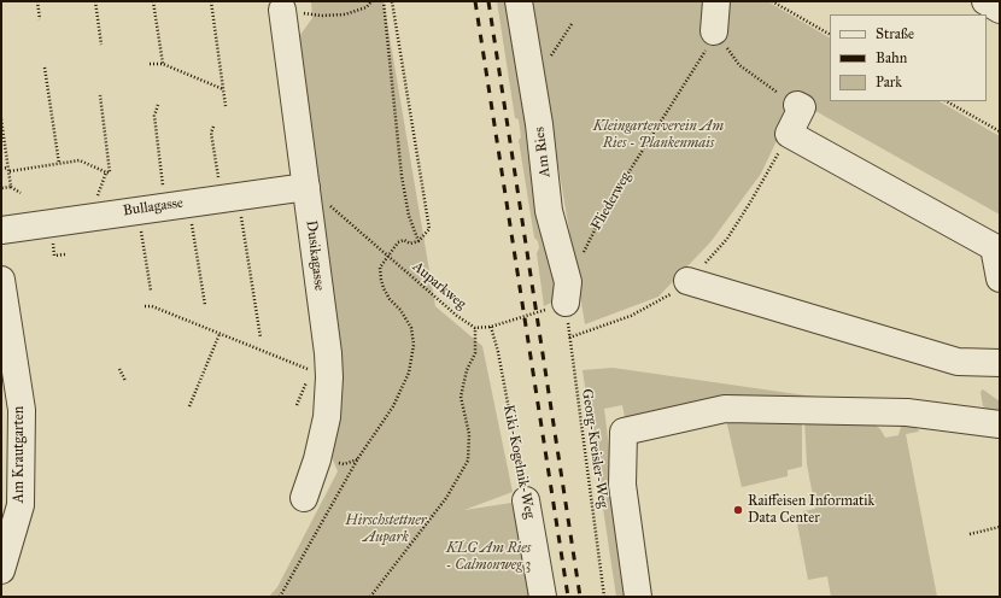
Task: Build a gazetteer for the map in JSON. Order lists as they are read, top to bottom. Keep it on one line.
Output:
{"streets":{"street":["Am Ries","Bullagasse","Dusikagasse","Am Krautgarten","Kiki-Kogelnik-Weg"],"path":["Fliederweg","Auparkweg","Georg-Kreisler-Weg"]},"crossings":[["Am Ries","Georg-Kreisler-Weg"],["Bullagasse","Dusikagasse"],["Bullagasse","Auparkweg"],["Dusikagasse","Auparkweg"]],"parks":["Kleingartenverein Am Ries - Plankenmais","Hirschstettner Aupark","KLG Am Ries - Calmonweg 3"],"places":["Raiffeisen Informatik Data Center"],"legend":["Straße","Bahn","Park"]}
